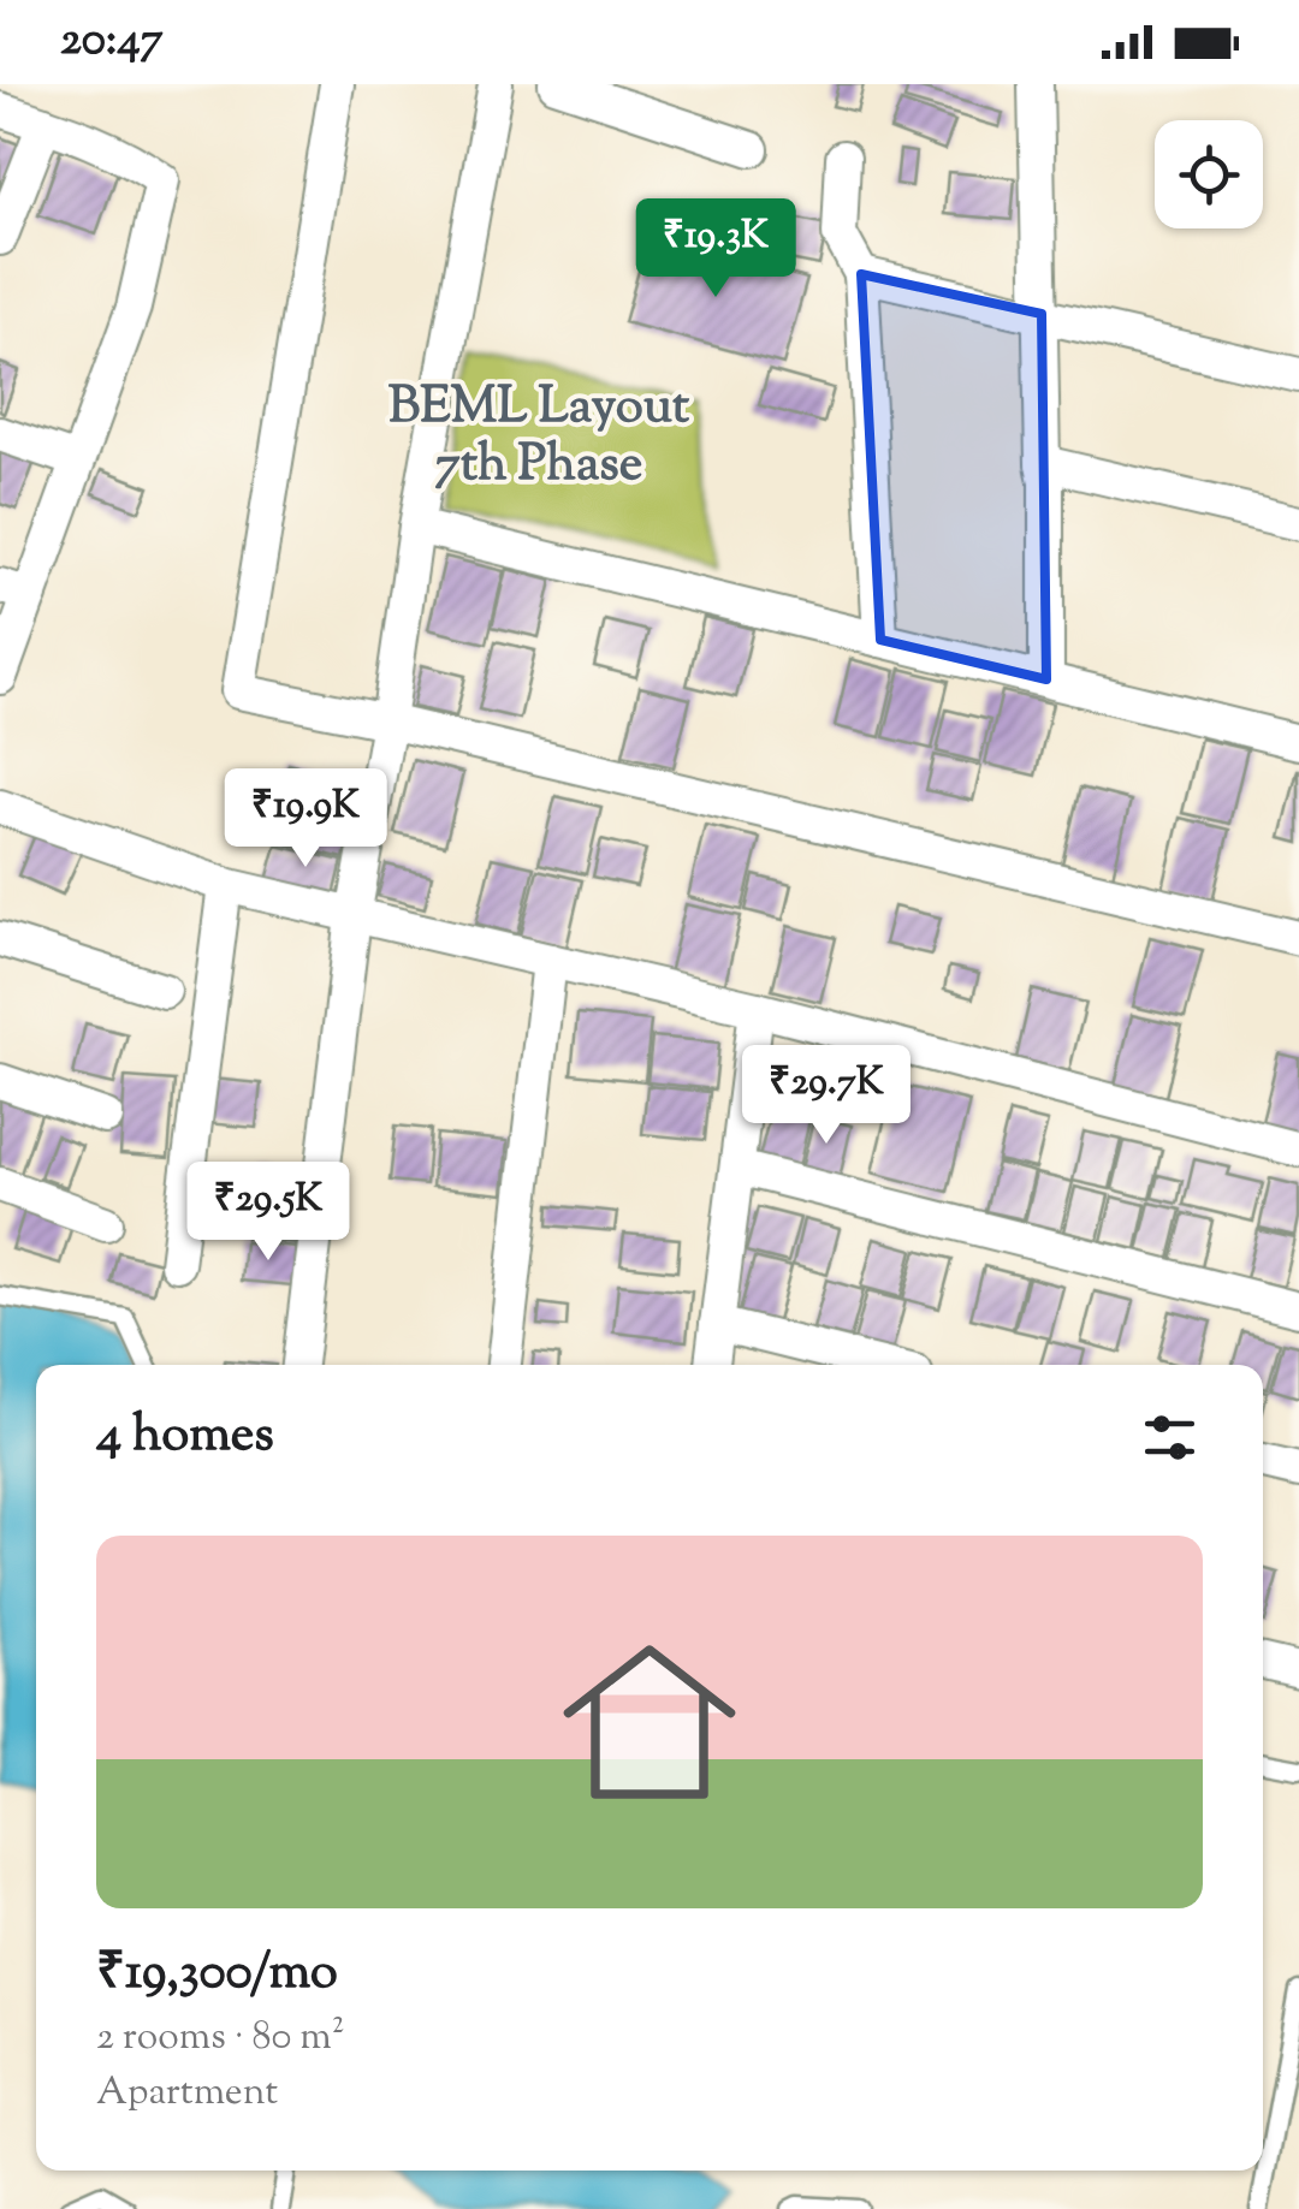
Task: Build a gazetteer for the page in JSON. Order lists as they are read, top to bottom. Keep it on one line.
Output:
{"districts":["BEML Layout 7th Phase"],"page":{"status":"20:47","price":["₹19.3K","₹19.9K","₹29.7K","₹29.5K"],"heading":"4 homes","list":[{"name":"₹19,300/mo","note":"2 rooms · 80 m² · Apartment"}]}}
